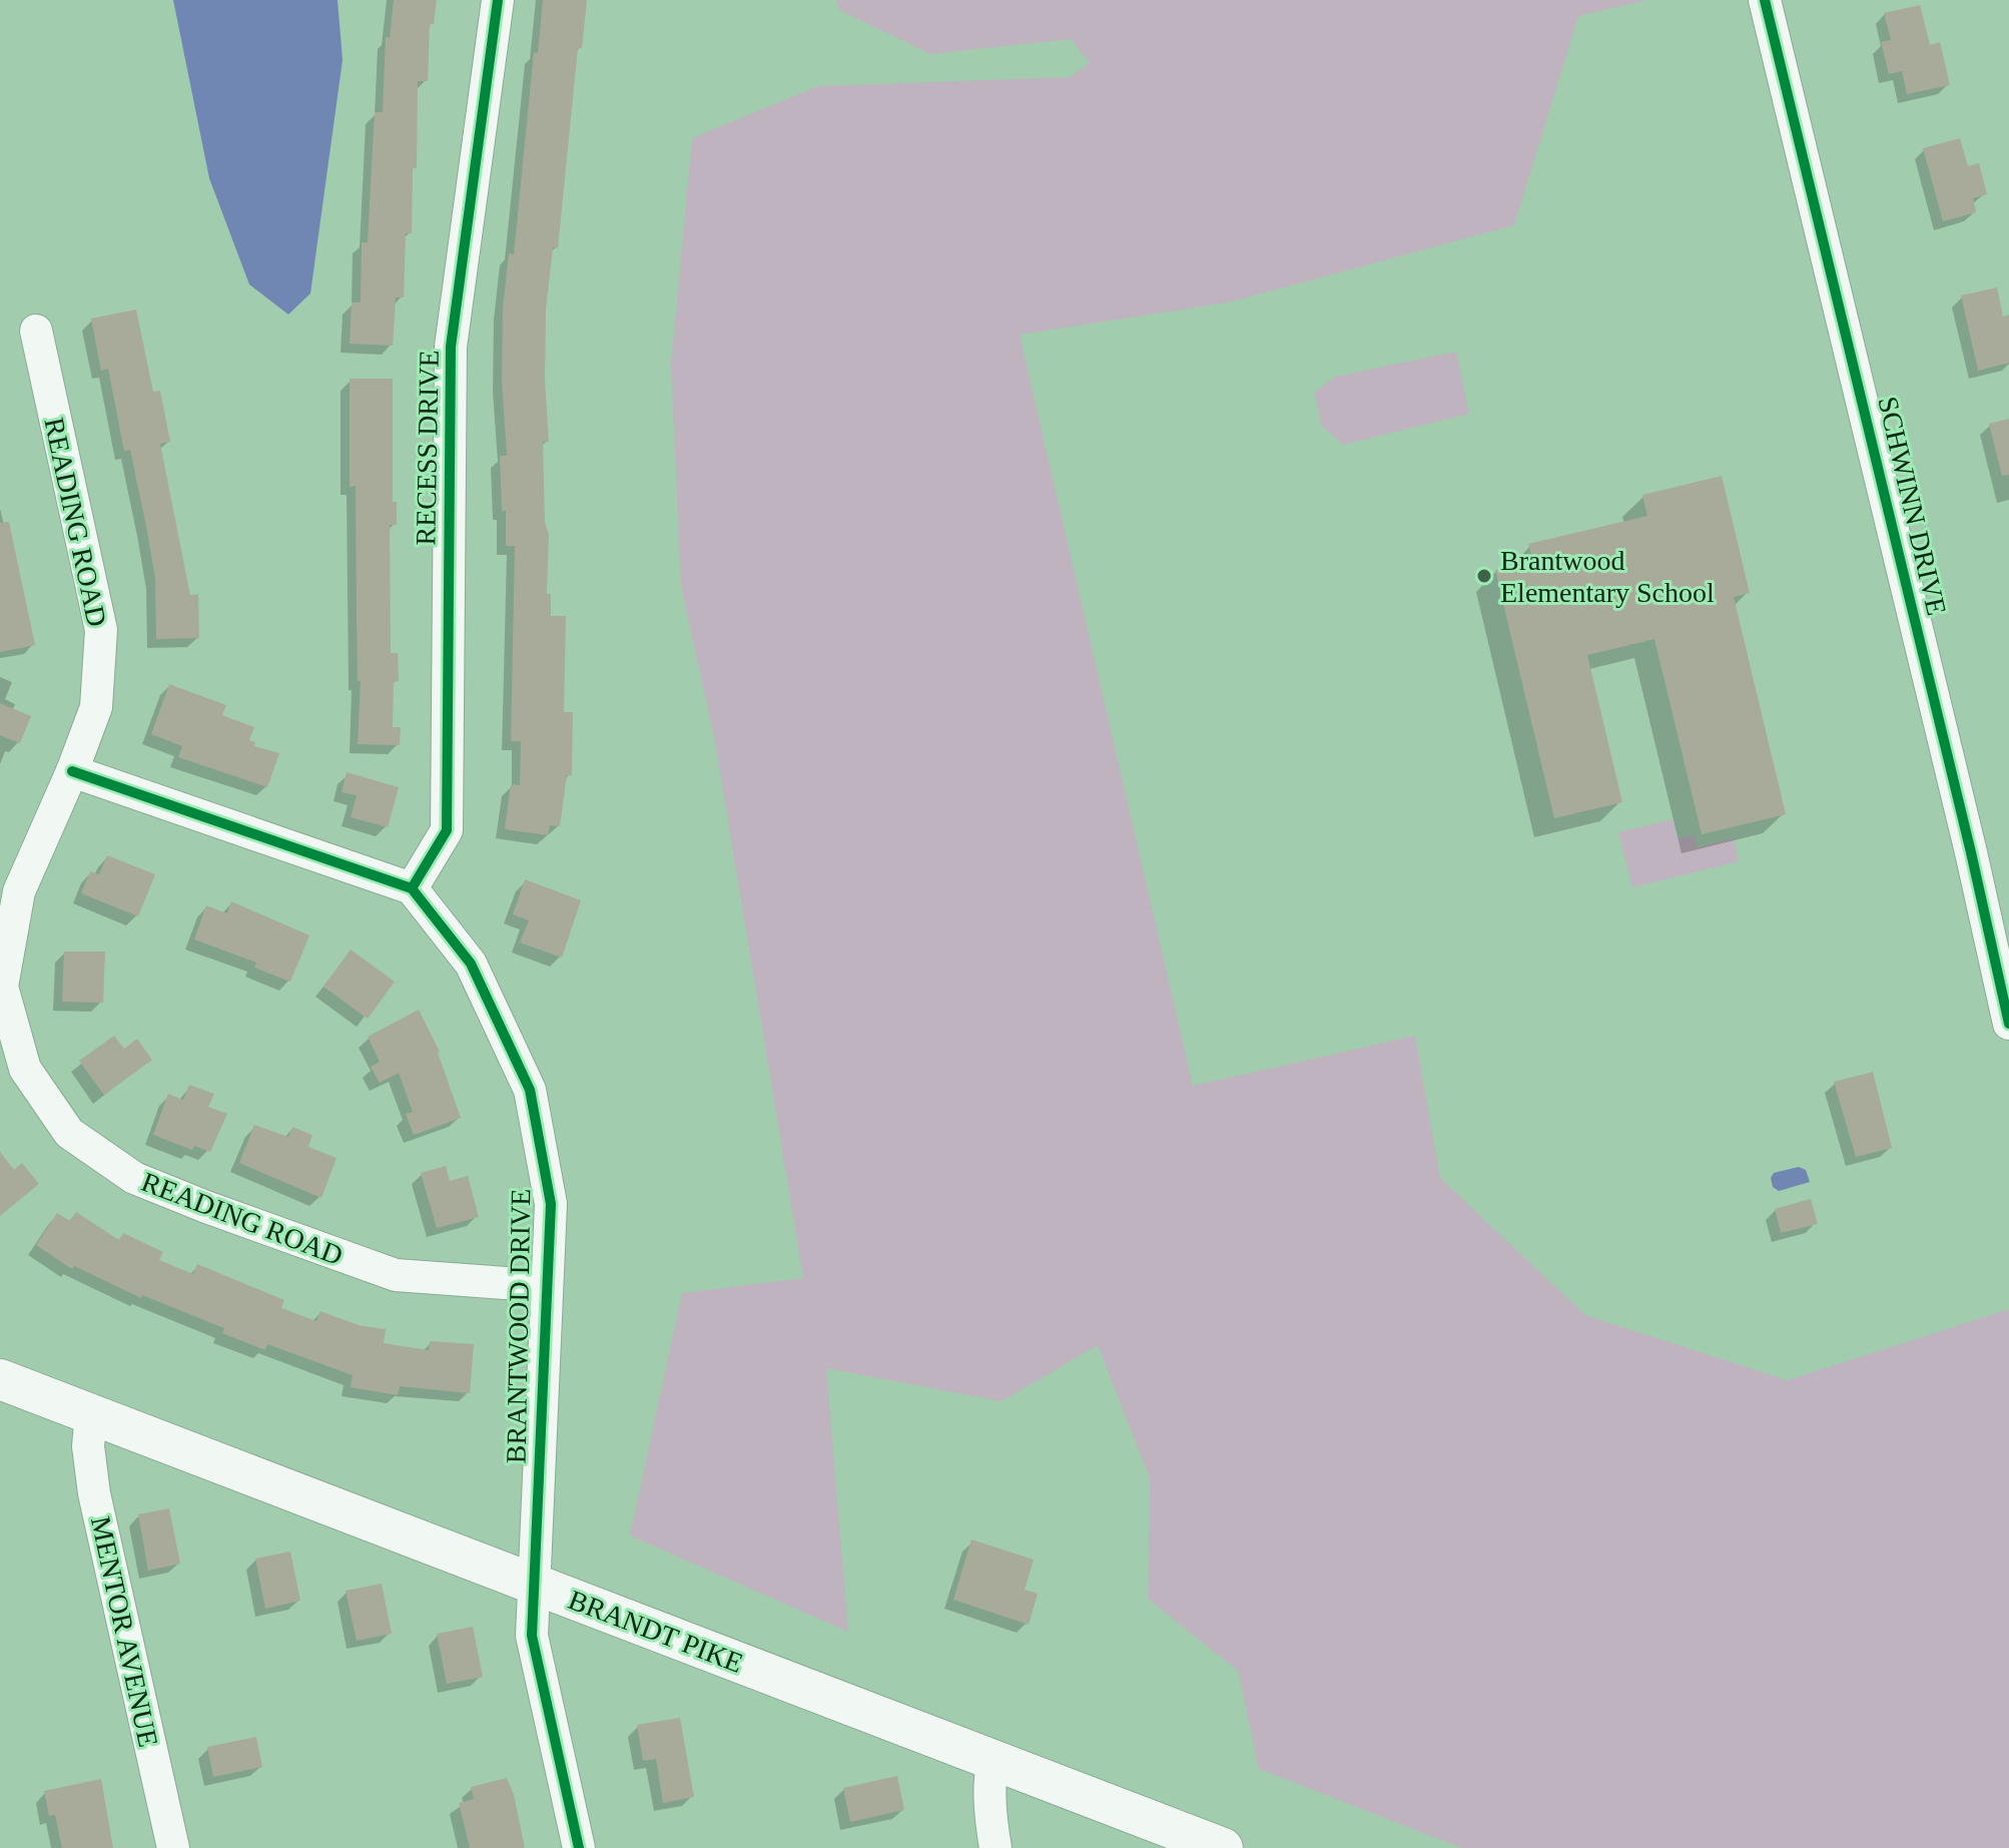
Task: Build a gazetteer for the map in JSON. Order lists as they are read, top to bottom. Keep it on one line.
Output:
{"streets":{"main road":["BRANDT PIKE"],"street":["RECESS DRIVE","SCHWINN DRIVE","READING ROAD","BRANTWOOD DRIVE","MENTOR AVENUE"]},"crossings":[["RECESS DRIVE","BRANTWOOD DRIVE"],["READING ROAD","BRANTWOOD DRIVE"],["BRANTWOOD DRIVE","BRANDT PIKE"],["BRANDT PIKE","MENTOR AVENUE"]],"places":["Brantwood Elementary School"]}
